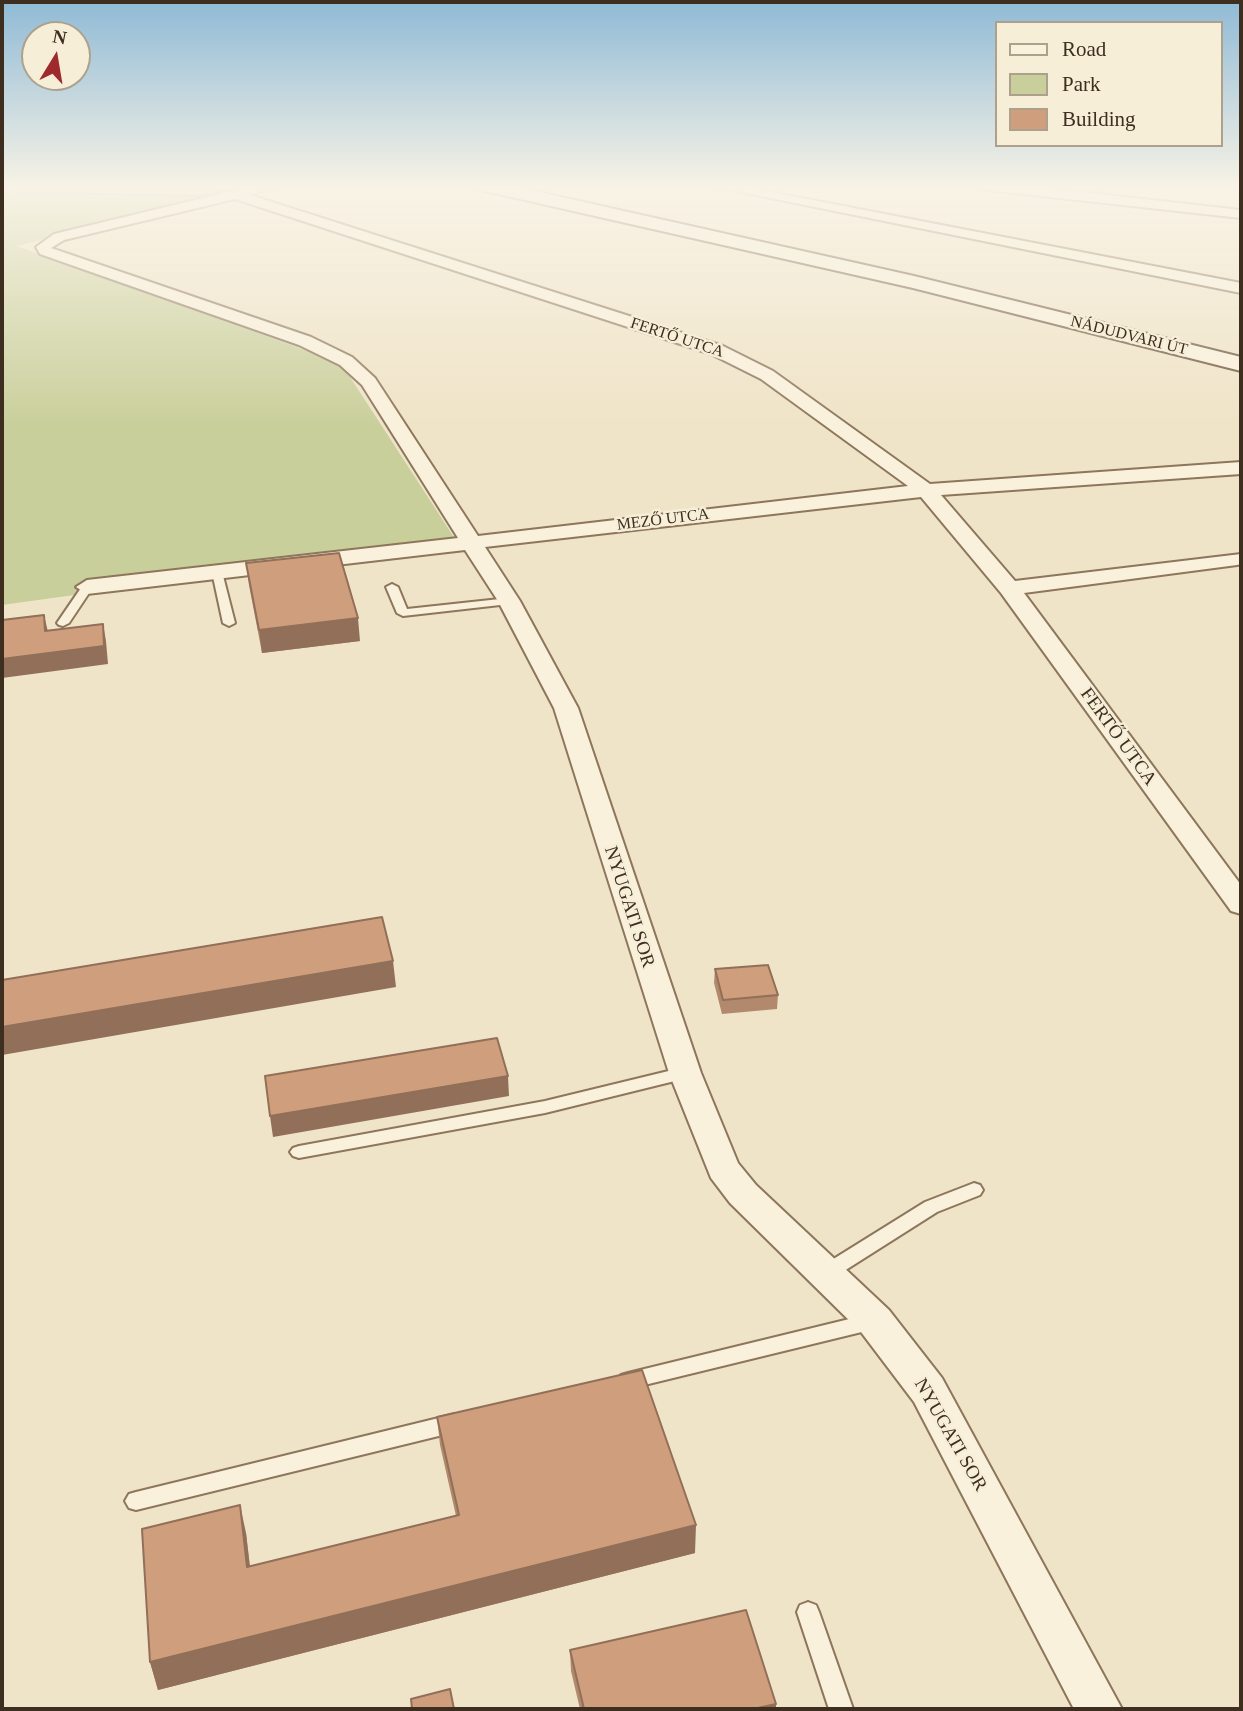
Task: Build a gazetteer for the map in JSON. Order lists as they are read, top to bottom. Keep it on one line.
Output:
{"streets":{"main road":["NÁDUDVARI ÚT"],"street":["FERTŐ UTCA","MEZŐ UTCA","NYUGATI SOR"]},"crossings":[["FERTŐ UTCA","MEZŐ UTCA"],["MEZŐ UTCA","NYUGATI SOR"]],"legend":["Road","Park","Building"],"north":"top"}
